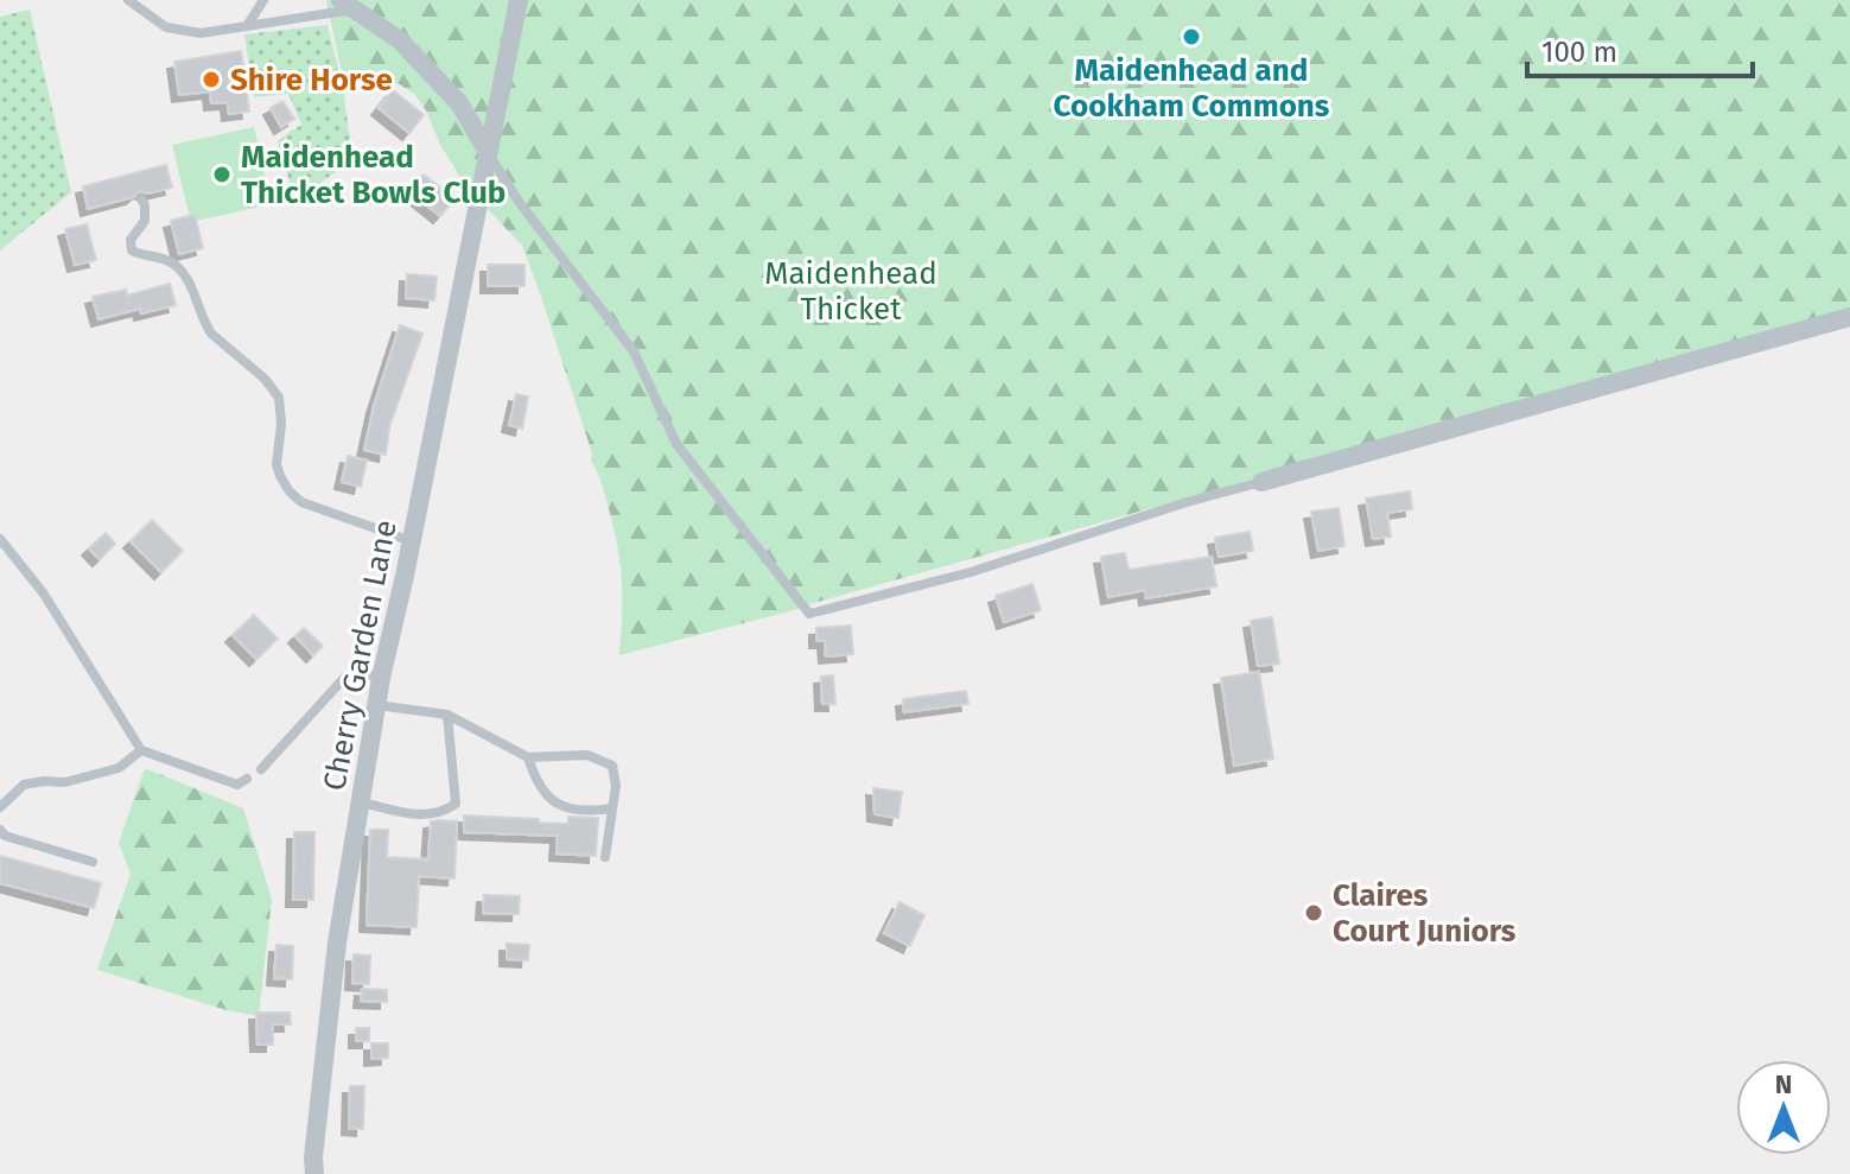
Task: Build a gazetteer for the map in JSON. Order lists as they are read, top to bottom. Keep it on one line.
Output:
{"streets":{"street":["Cherry Garden Lane"]},"parks":["Maidenhead Thicket"],"places":["Maidenhead and Cookham Commons","Shire Horse","Maidenhead Thicket Bowls Club","Claires Court Juniors"],"scale_bar":"100 m","north":"top"}
